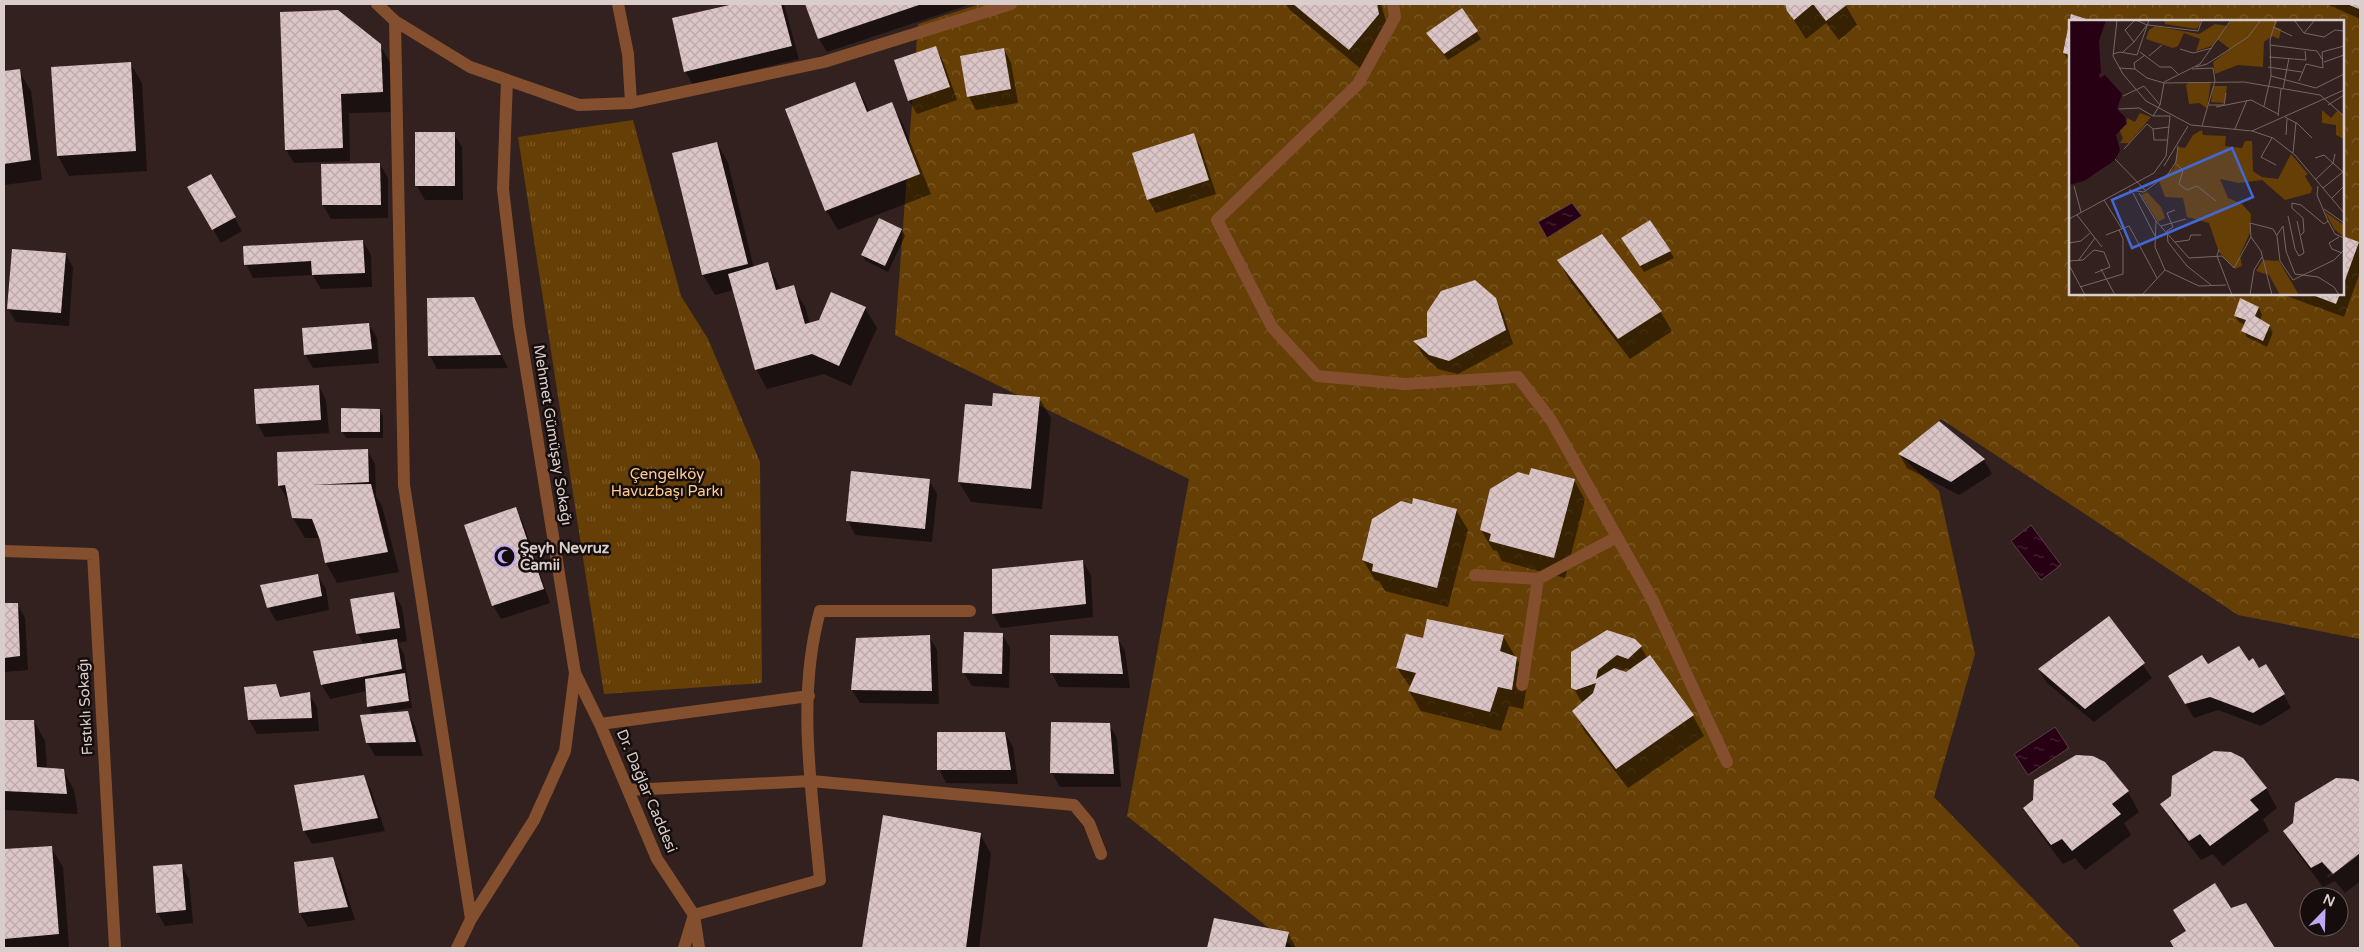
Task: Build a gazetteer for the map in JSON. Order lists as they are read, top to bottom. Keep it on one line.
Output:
{"streets":{"street":["Mehmet Gümüşay Sokağı","Fıstıklı Sokağı","Dr. Dağlar Caddesi"]},"crossings":[["Mehmet Gümüşay Sokağı","Dr. Dağlar Caddesi"]],"parks":["Çengelköy Havuzbaşı Parkı"],"places":{"mosque":["Şeyh Nevruz Camii"]},"north":"top right"}
